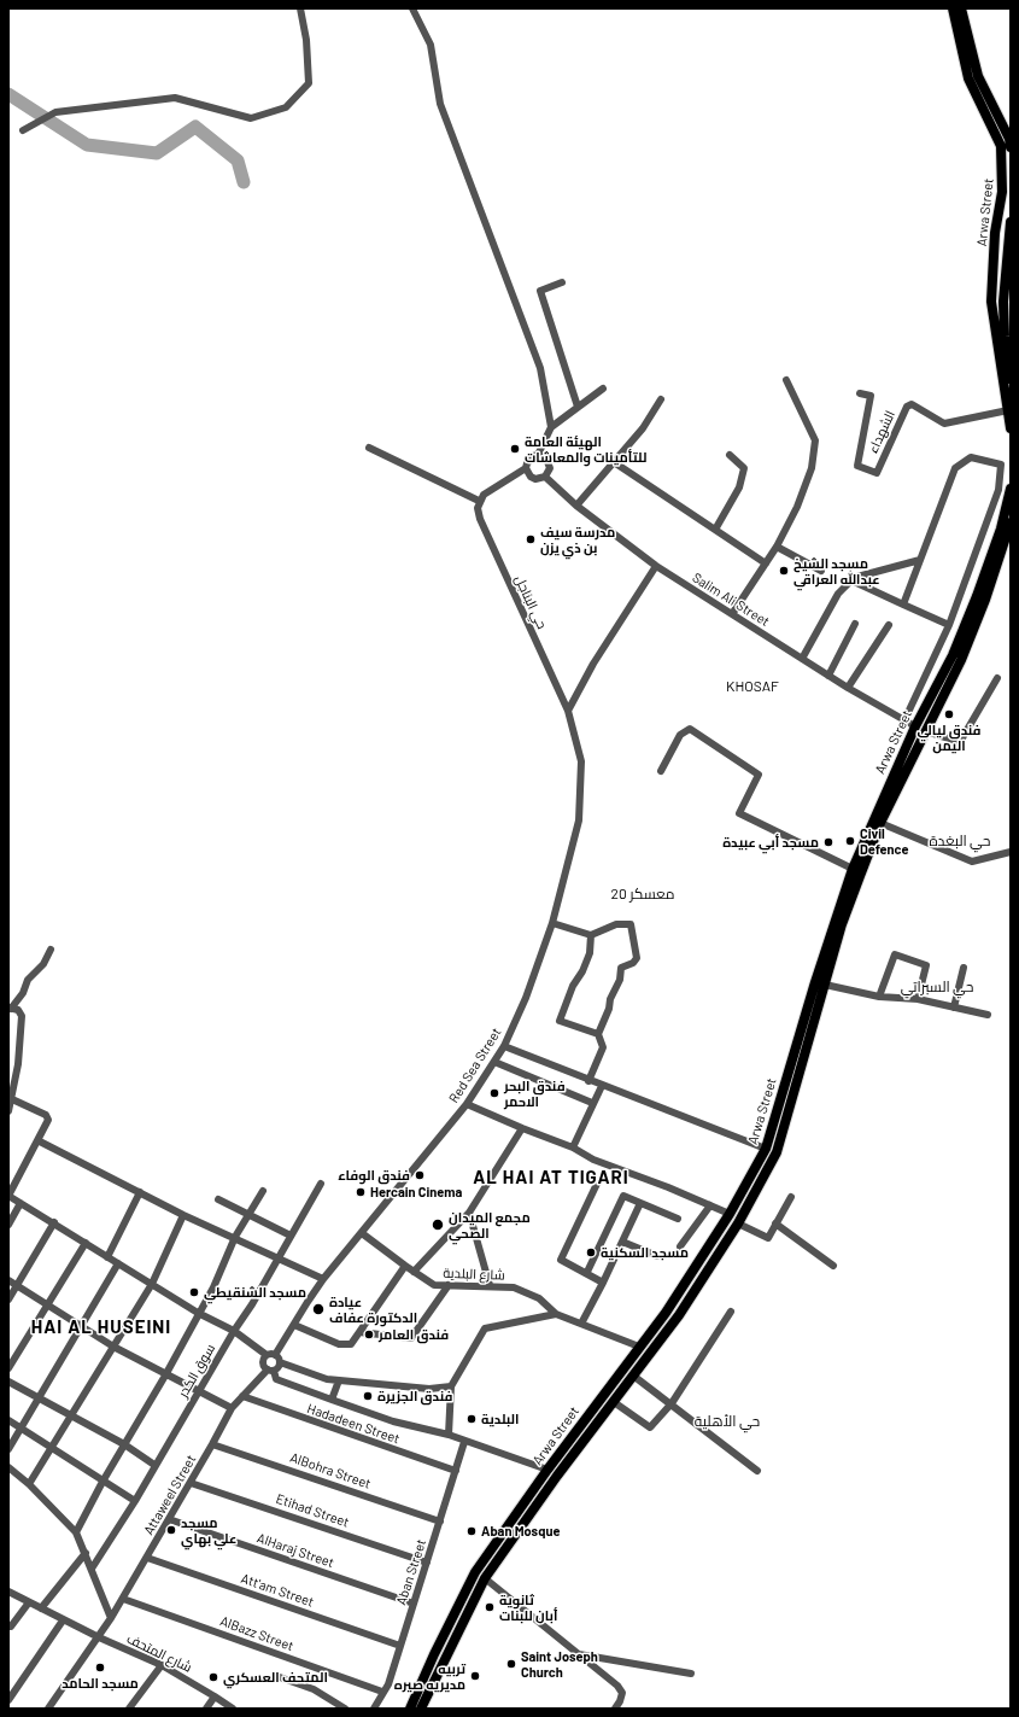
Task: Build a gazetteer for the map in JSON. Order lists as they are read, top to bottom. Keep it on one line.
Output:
{"streets":{"main road":["Arwa Street"],"street":["الشهداء","Salim Ali Street","حي البناجل","Red Sea Street","شارع البلدية","سوق الكدر","Hadadeen Street","AlBohra Street","Attaweel Street","Etihad Street","AlHaraj Street","Aban Street","Att'am Street","AlBazz Street","شارع المتحف"]},"crossings":[["Arwa Street","الشهداء"],["Arwa Street","Salim Ali Street"],["Arwa Street","شارع البلدية"],["حي البناجل","Red Sea Street"],["Red Sea Street","شارع البلدية"],["Red Sea Street","Attaweel Street"],["Hadadeen Street","Attaweel Street"],["Hadadeen Street","Aban Street"],["AlBohra Street","Attaweel Street"],["AlBohra Street","Aban Street"],["Attaweel Street","Etihad Street"],["Attaweel Street","AlHaraj Street"],["Attaweel Street","Att'am Street"],["Attaweel Street","AlBazz Street"],["Attaweel Street","شارع المتحف"],["Etihad Street","Aban Street"],["AlHaraj Street","Aban Street"],["Aban Street","Att'am Street"],["Aban Street","AlBazz Street"]],"districts":["KHOSAF","حي البغدة","معسكر 20","حي السبراتي","AL HAI AT TIGARI","HAI AL HUSEINI","حي الأهلية"],"places":["الهيئة العامة للتأمينات والمعاشات","مدرسة سيف بن ذي يزن","مسجد الشيخ عبدالله العراقي","فندق ليالي اليمن","Civil Defence","مسجد أبي عبيدة","فندق البحر الاحمر","فندق الوفاء","Hercain Cinema","مجمع الميدان الصحي","مسجد السكنية","مسجد الشنقيطي","عيادة الدكتورة عفاف","فندق العامر","فندق الجزيرة","البلدية","مسجد علي بهاي","Aban Mosque","ثانوية أبان للبنات","Saint Joseph Church","مسجد الحامد","تربيه مديريه صيره","المتحف العسكري"]}
